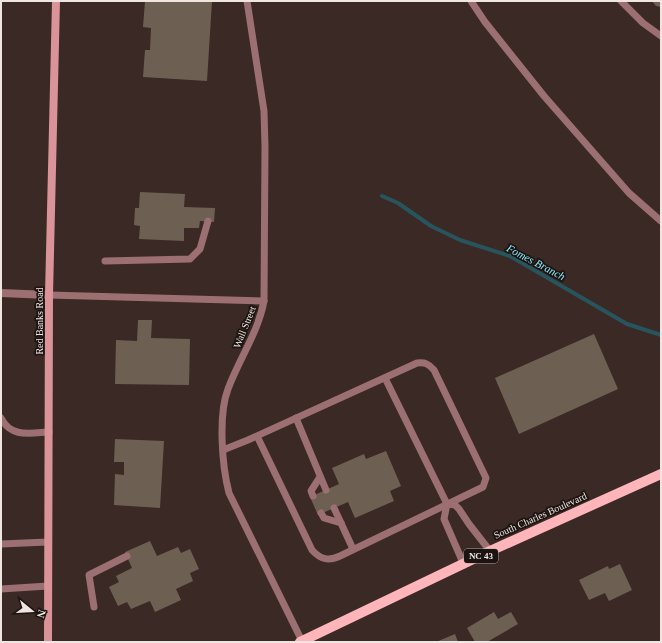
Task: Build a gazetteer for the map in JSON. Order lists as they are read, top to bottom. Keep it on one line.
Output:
{"streets":{"main road":["South Charles Boulevard","NC 43"],"street":["Red Banks Road"],"lane":["Wall Street"]},"crossings":[["Wall Street","South Charles Boulevard"]],"water":["Fomes Branch"],"north":"right"}
